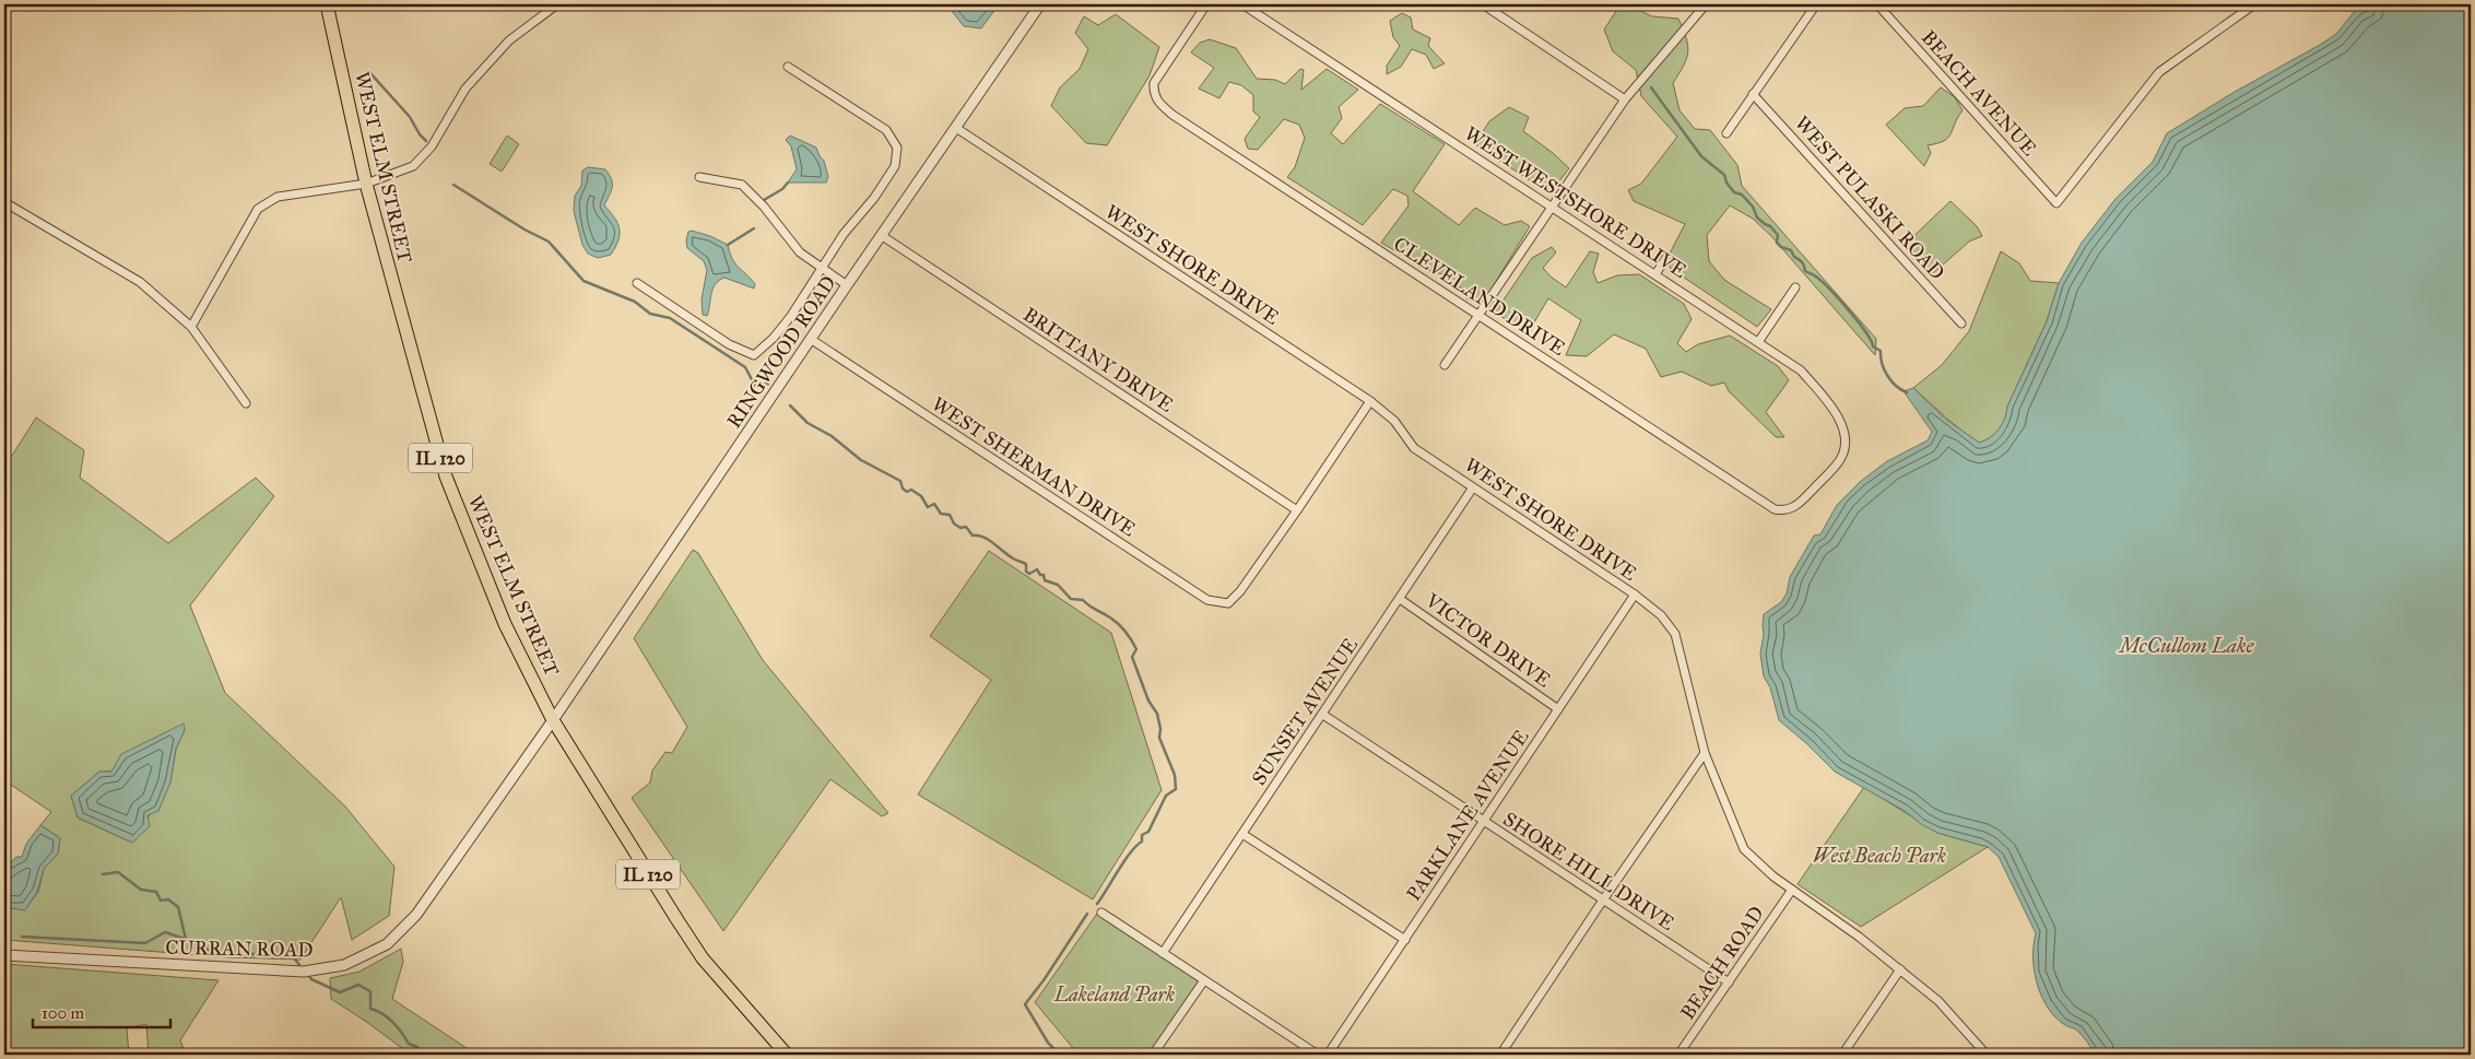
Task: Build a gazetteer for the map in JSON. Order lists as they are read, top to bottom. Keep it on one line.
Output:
{"streets":{"main road":["WEST ELM STREET","IL 120"],"street":["BEACH AVENUE","WEST PULASKI ROAD","WEST WESTSHORE DRIVE","WEST SHORE DRIVE","CLEVELAND DRIVE","RINGWOOD ROAD","BRITTANY DRIVE","WEST SHERMAN DRIVE","VICTOR DRIVE","SUNSET AVENUE","PARKLANE AVENUE","SHORE HILL DRIVE","CURRAN ROAD","BEACH ROAD"]},"crossings":[["WEST ELM STREET","RINGWOOD ROAD"],["WEST ELM STREET","CURRAN ROAD"],["WEST WESTSHORE DRIVE","CLEVELAND DRIVE"],["WEST SHORE DRIVE","RINGWOOD ROAD"],["WEST SHORE DRIVE","SUNSET AVENUE"],["WEST SHORE DRIVE","PARKLANE AVENUE"],["WEST SHORE DRIVE","BEACH ROAD"],["RINGWOOD ROAD","BRITTANY DRIVE"],["RINGWOOD ROAD","WEST SHERMAN DRIVE"],["RINGWOOD ROAD","CURRAN ROAD"],["BRITTANY DRIVE","WEST SHERMAN DRIVE"],["VICTOR DRIVE","SUNSET AVENUE"],["VICTOR DRIVE","PARKLANE AVENUE"],["SUNSET AVENUE","SHORE HILL DRIVE"],["PARKLANE AVENUE","SHORE HILL DRIVE"],["SHORE HILL DRIVE","BEACH ROAD"]],"water":["McCullom Lake"],"parks":["West Beach Park","Lakeland Park"],"scale_bar":"100 m"}
